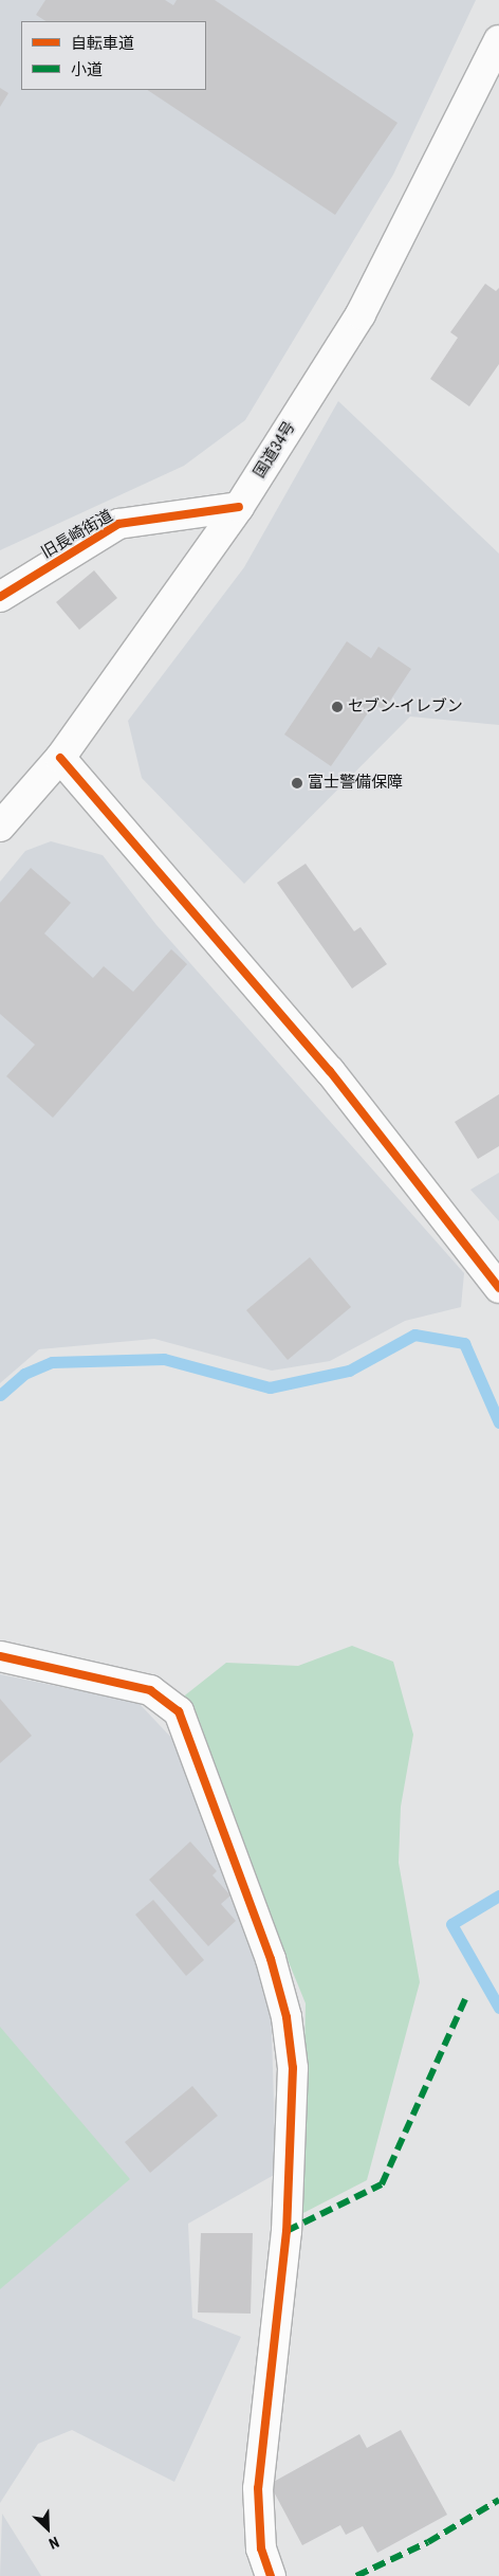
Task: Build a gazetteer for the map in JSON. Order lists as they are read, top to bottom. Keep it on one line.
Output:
{"streets":{"main road":["国道34号","旧長崎街道"]},"crossings":[["国道34号","旧長崎街道"]],"places":["セブン-イレブン","富士警備保障"],"legend":["自転車道","小道"],"north":"bottom right"}
